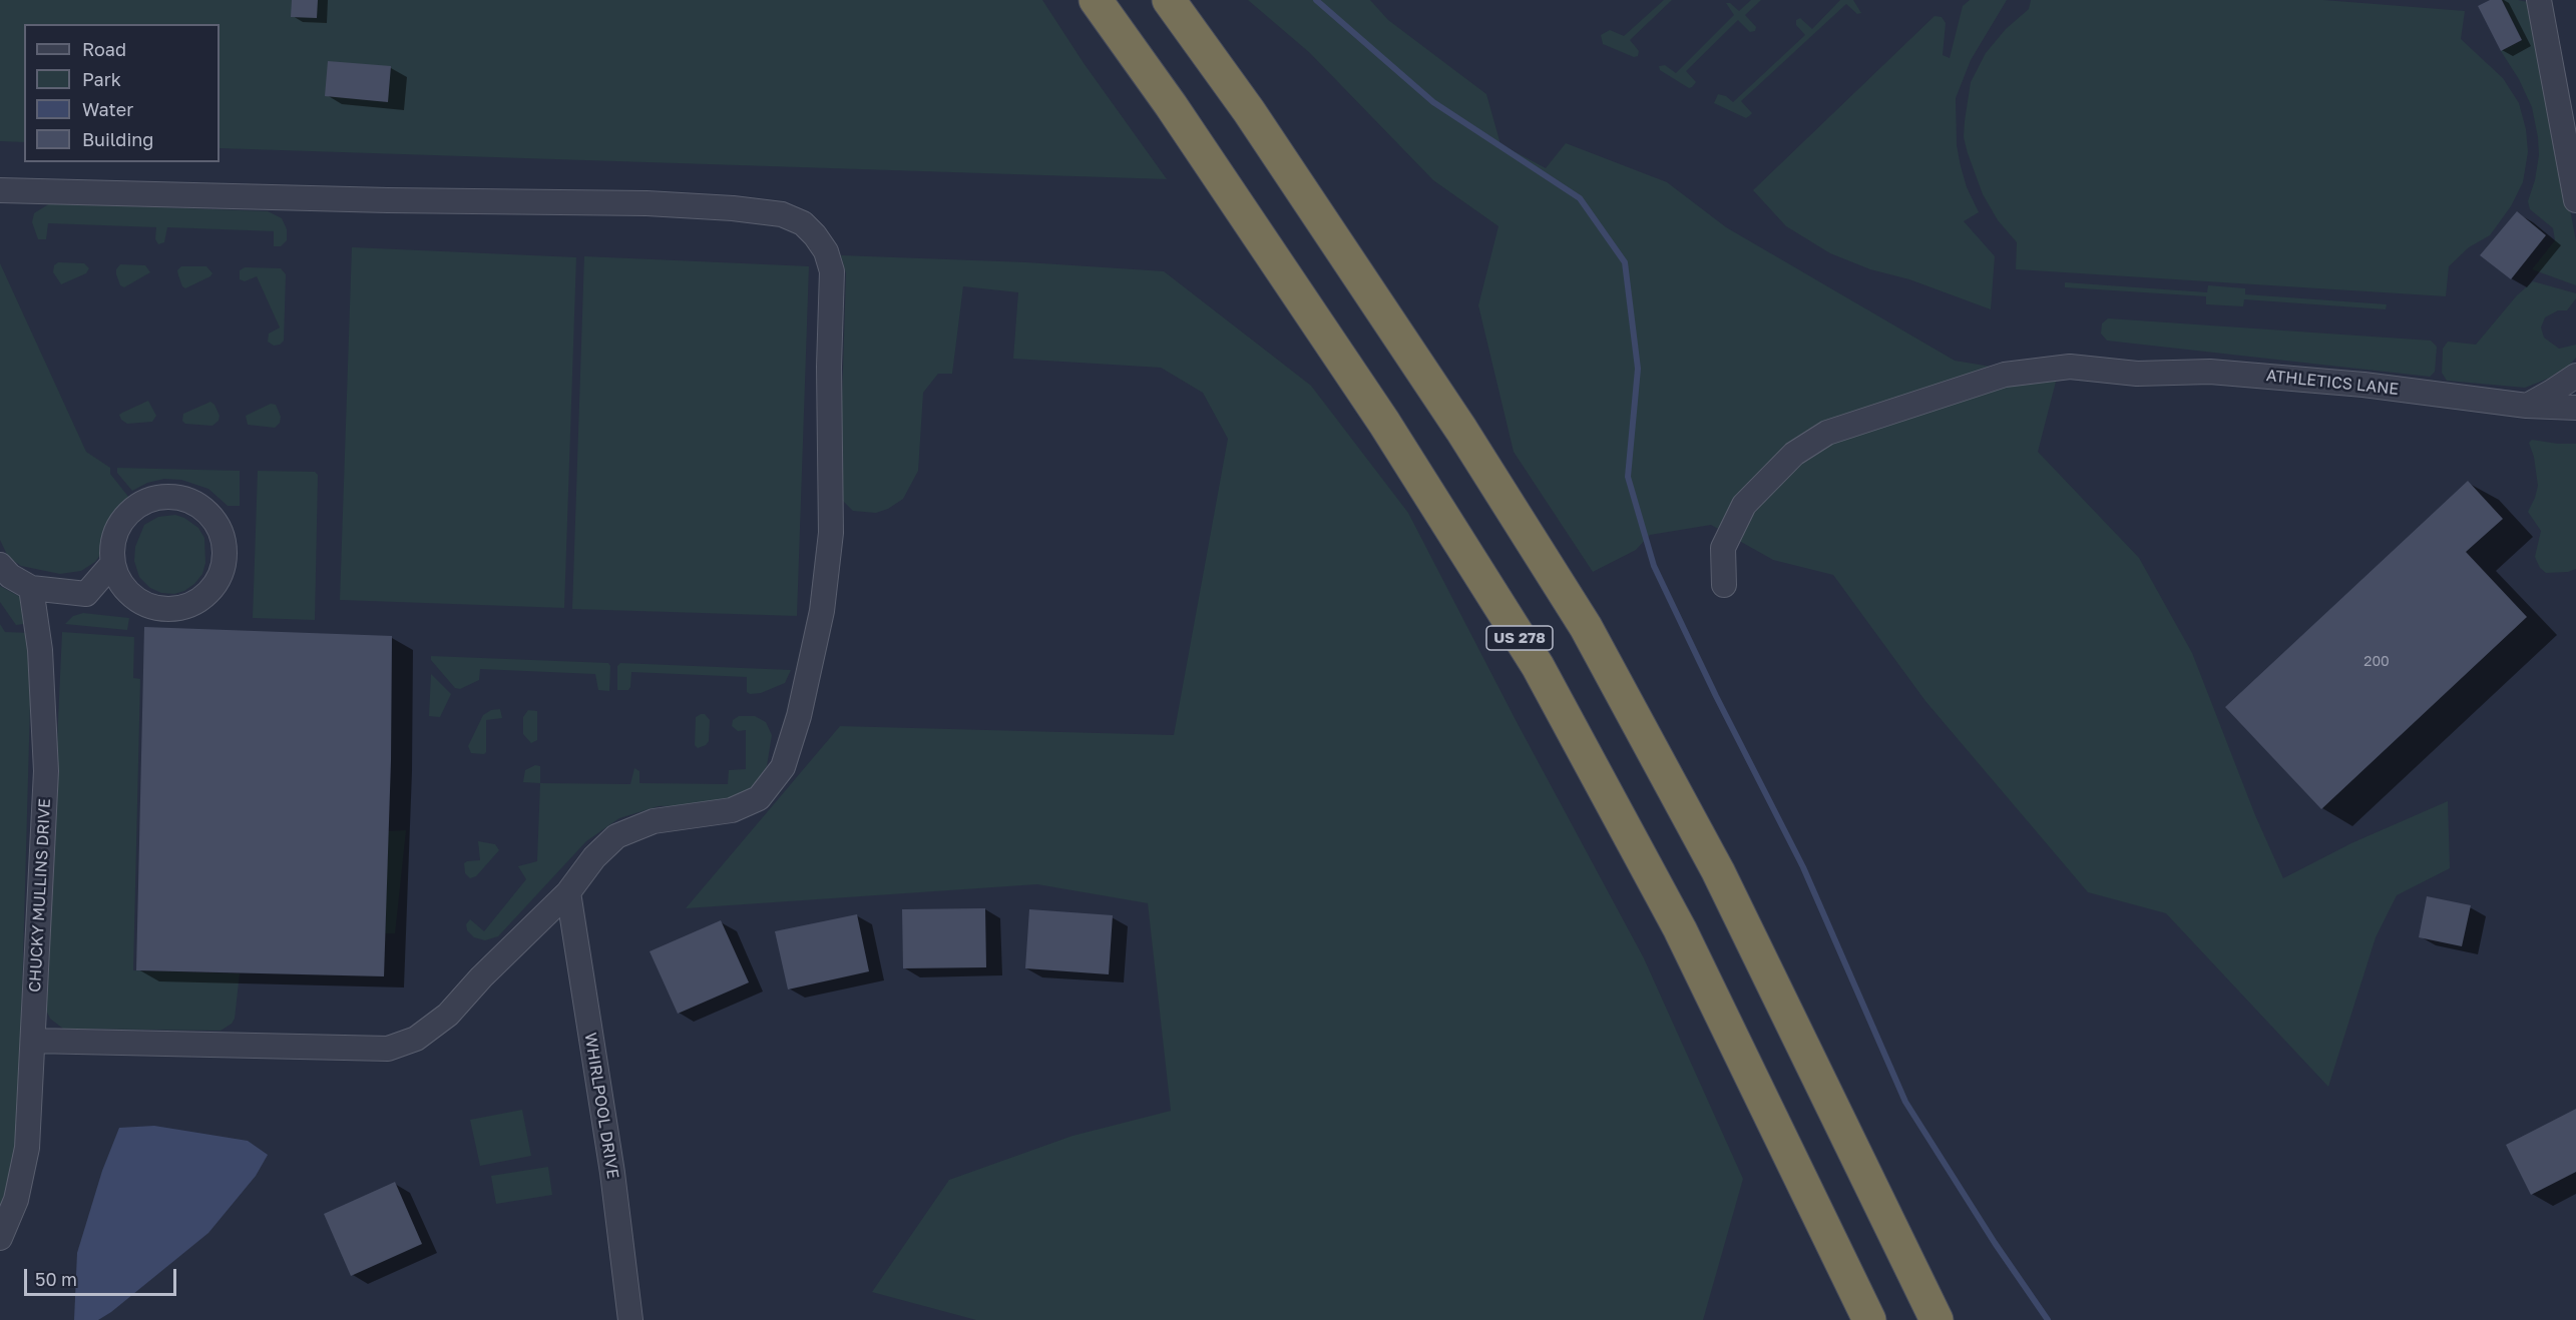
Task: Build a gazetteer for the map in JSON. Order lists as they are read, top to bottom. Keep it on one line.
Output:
{"streets":{"highway":["US 278"],"street":["ATHLETICS LANE","CHUCKY MULLINS DRIVE","WHIRLPOOL DRIVE"]},"house_numbers":["200"],"legend":["Road","Park","Water","Building"],"scale_bar":"50 m"}
